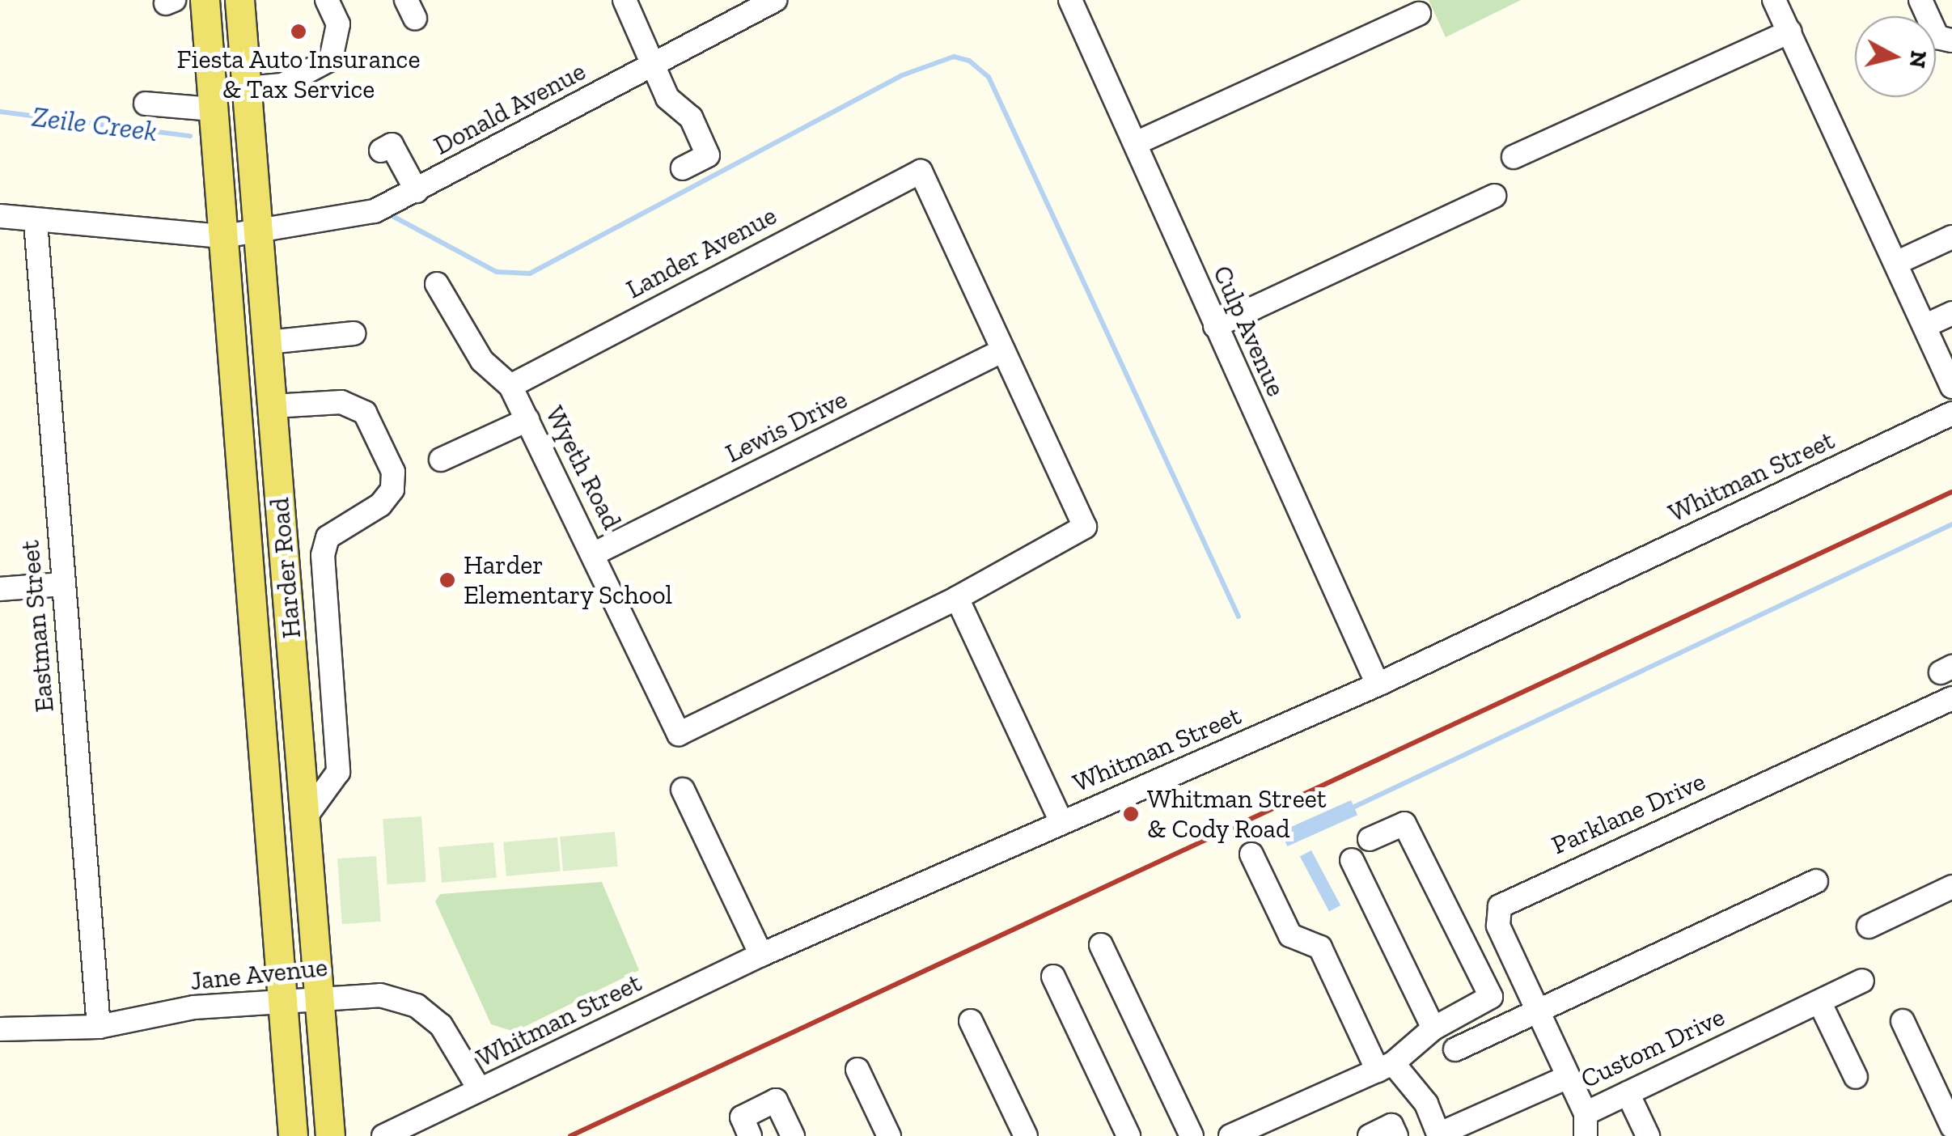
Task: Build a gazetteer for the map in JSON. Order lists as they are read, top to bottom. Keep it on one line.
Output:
{"streets":{"main road":["Harder Road"],"street":["Donald Avenue","Lander Avenue","Culp Avenue","Lewis Drive","Wyeth Road","Whitman Street","Eastman Street","Parklane Drive","Jane Avenue","Custom Drive"]},"crossings":[["Donald Avenue","Harder Road"],["Donald Avenue","Eastman Street"],["Lander Avenue","Lewis Drive"],["Lander Avenue","Wyeth Road"],["Culp Avenue","Whitman Street"],["Lewis Drive","Wyeth Road"],["Whitman Street","Jane Avenue"],["Harder Road","Jane Avenue"],["Eastman Street","Jane Avenue"],["Parklane Drive","Custom Drive"]],"water":["Zeile Creek"],"places":["Fiesta Auto Insurance & Tax Service","Harder Elementary School","Whitman Street & Cody Road"],"north":"right"}
